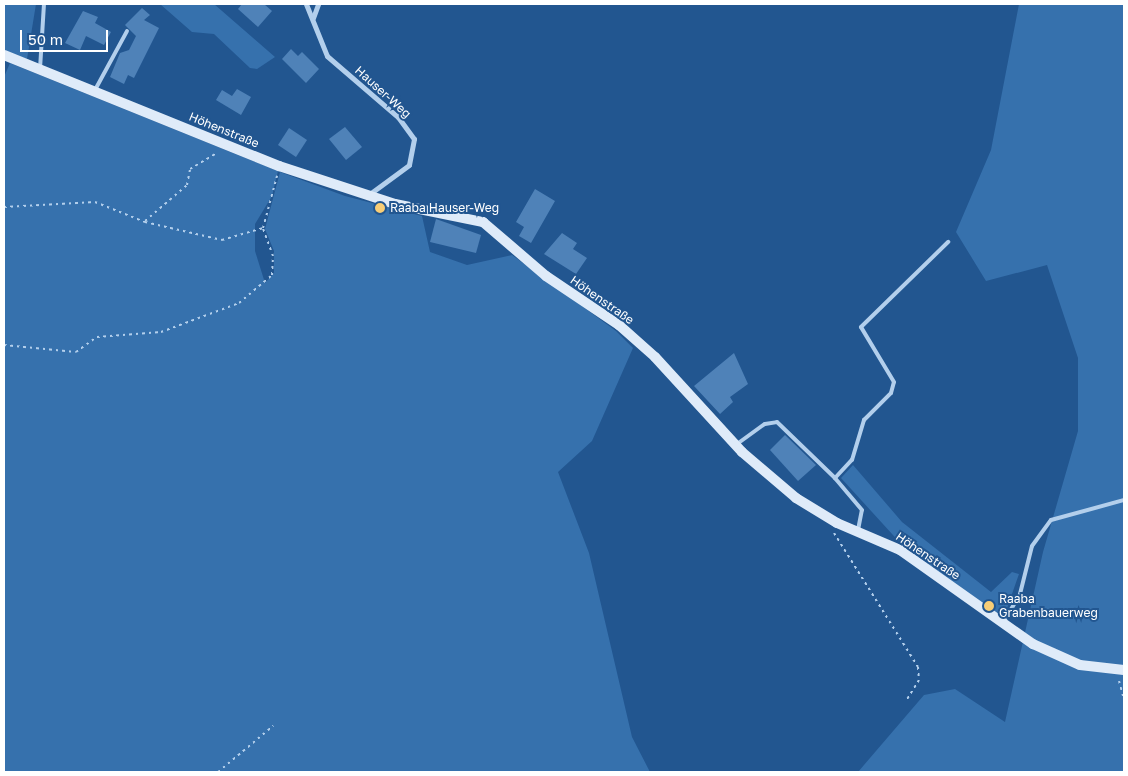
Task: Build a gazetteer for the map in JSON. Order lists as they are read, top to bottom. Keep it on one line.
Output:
{"streets":{"street":["Hauser-Weg","Höhenstraße"]},"crossings":[["Hauser-Weg","Höhenstraße"]],"places":["Raaba Hauser-Weg","Raaba Grabenbauerweg"],"scale_bar":"50 m"}
